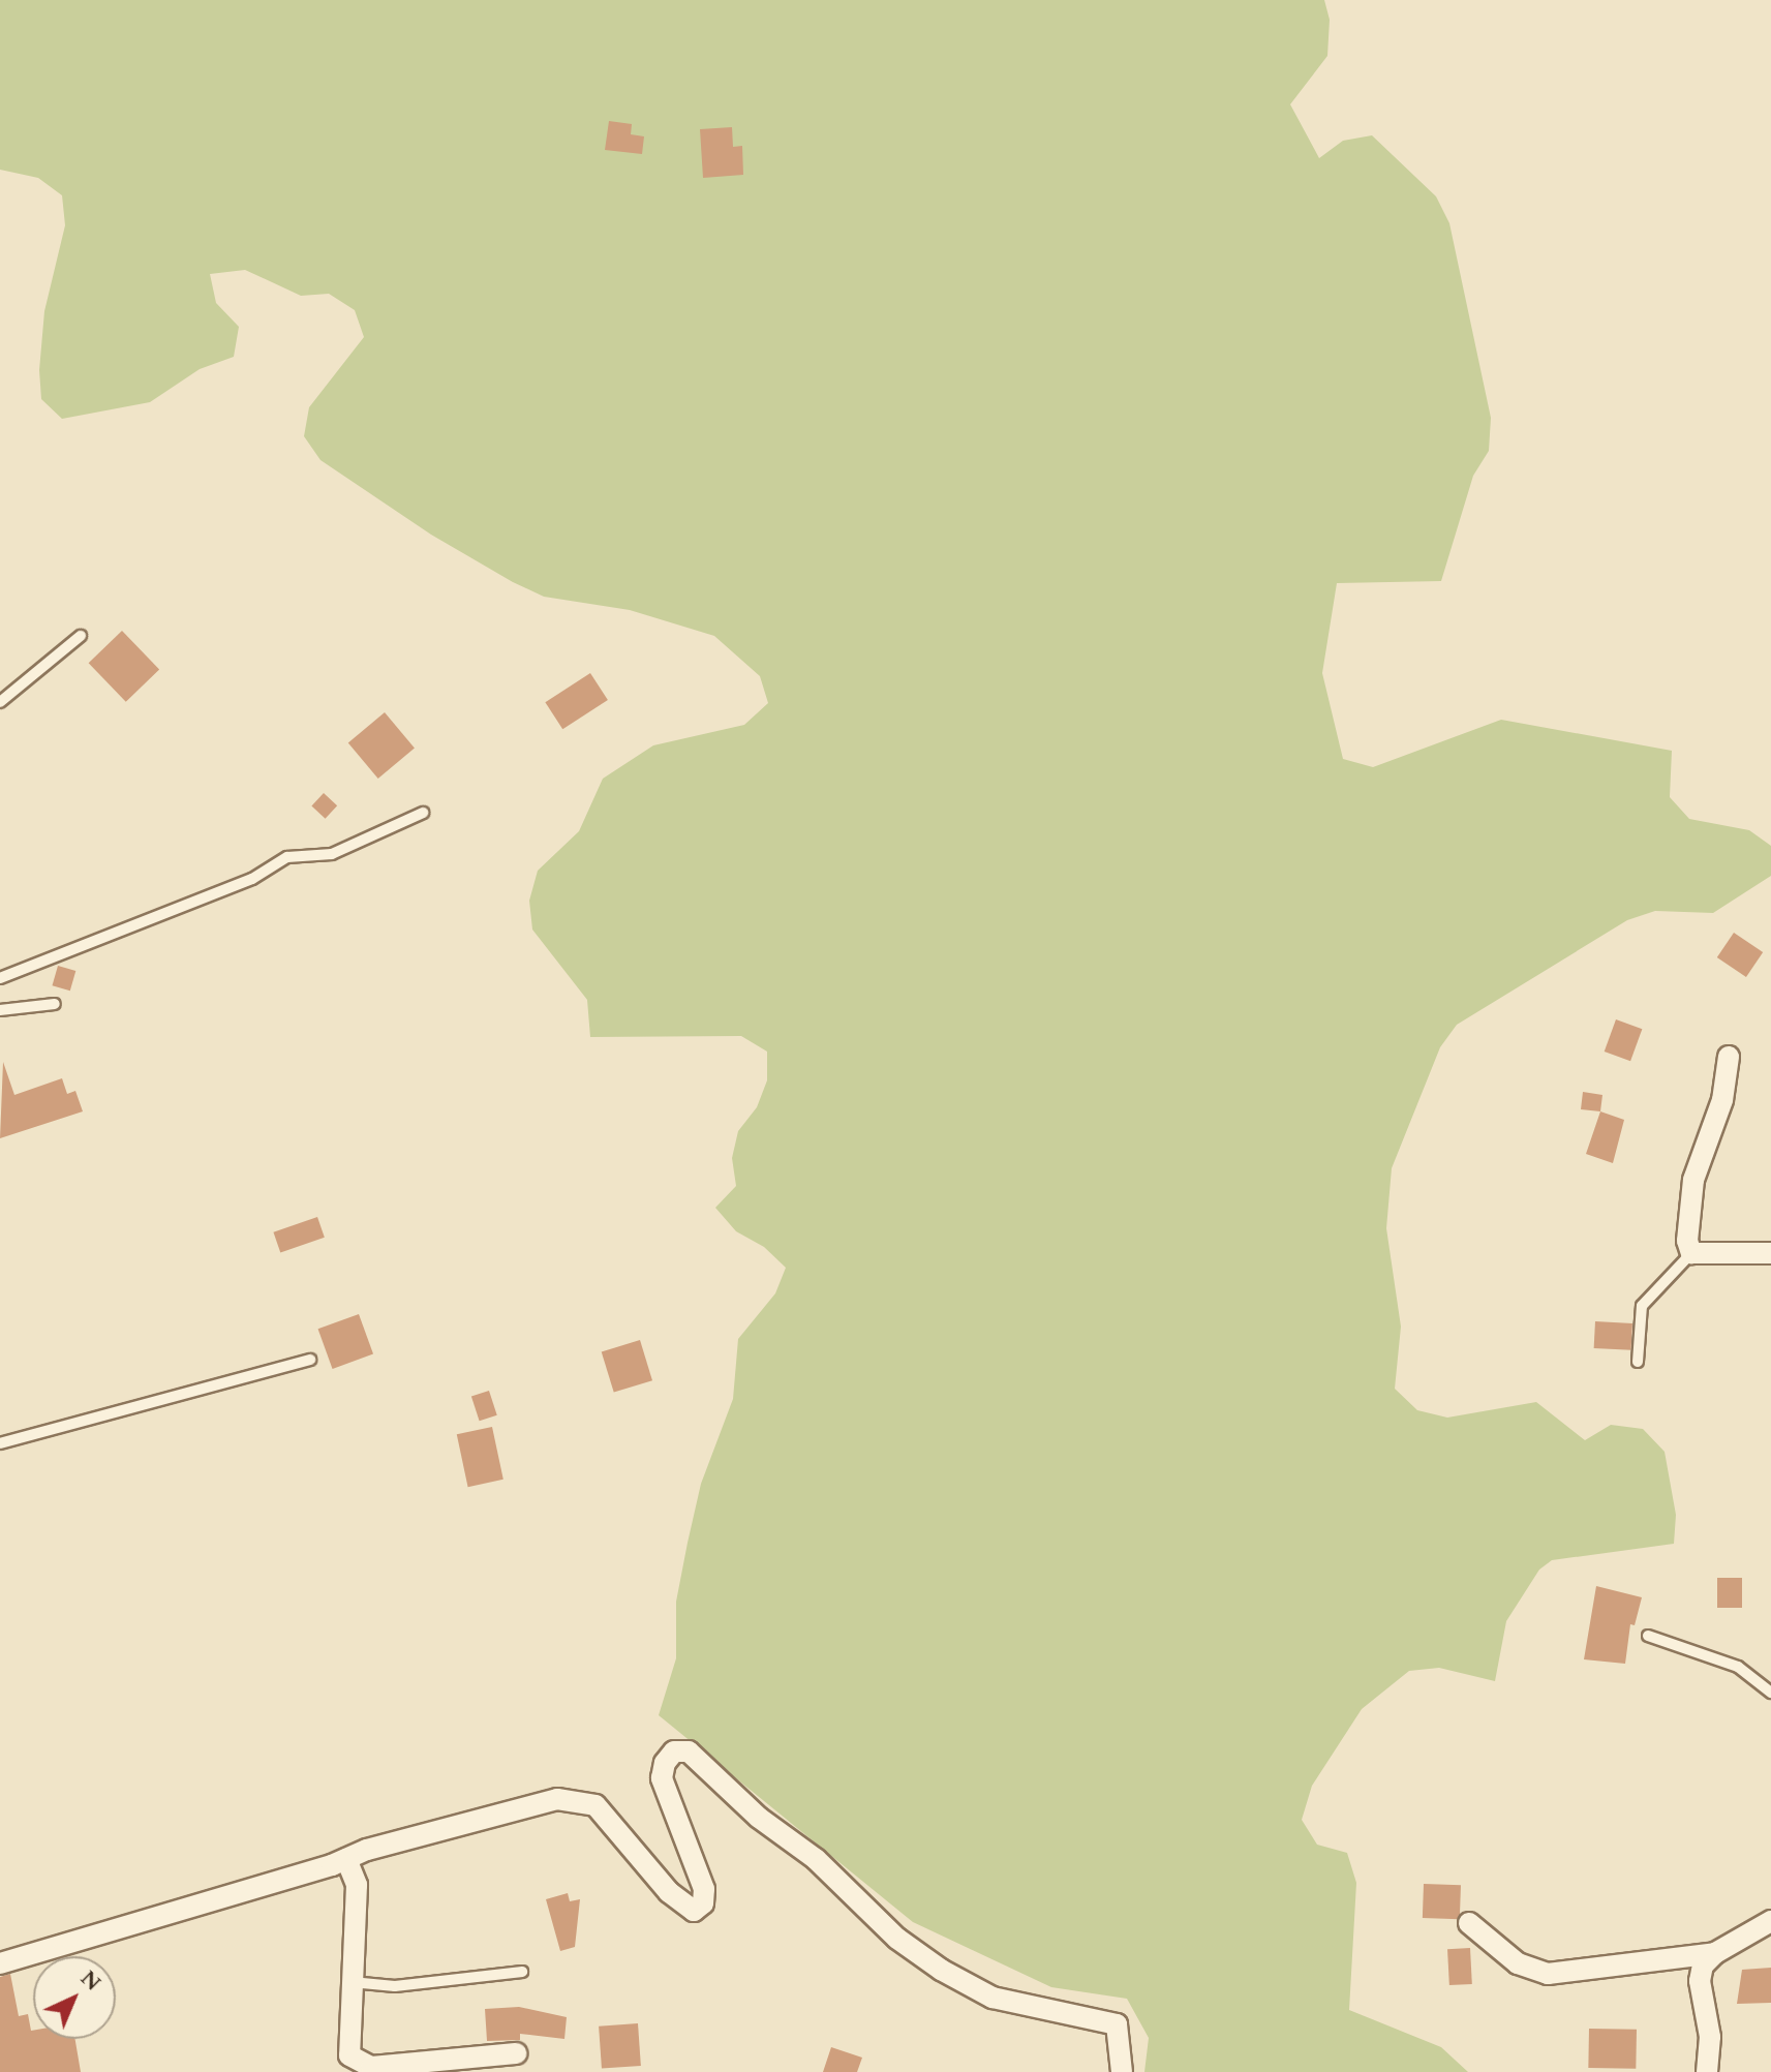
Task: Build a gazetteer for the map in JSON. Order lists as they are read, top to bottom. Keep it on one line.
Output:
{"north":"top right"}
